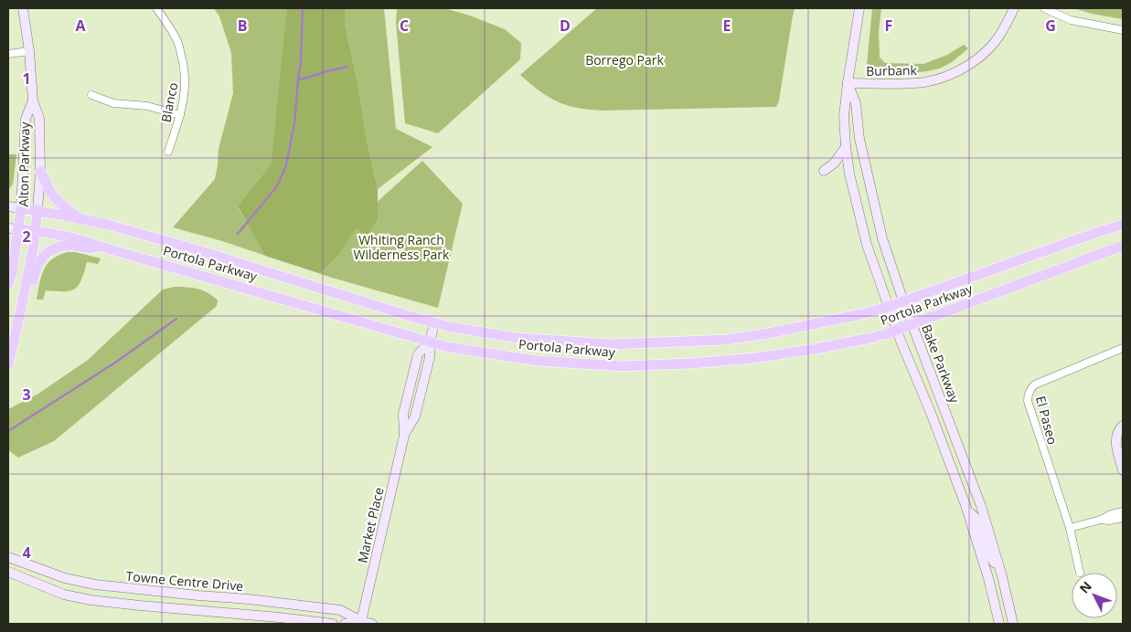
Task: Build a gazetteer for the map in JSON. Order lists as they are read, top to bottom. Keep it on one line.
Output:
{"streets":{"main road":["Burbank","Alton Parkway","Portola Parkway","Bake Parkway","Market Place","Towne Centre Drive"],"street":["Blanco","El Paseo"]},"crossings":[["Burbank","Bake Parkway"],["Alton Parkway","Portola Parkway"],["Portola Parkway","Bake Parkway"],["Portola Parkway","Market Place"],["Market Place","Towne Centre Drive"]],"parks":["Borrego Park","Whiting Ranch Wilderness Park"],"north":"top left","grid":{"columns":["A","B","C","D","E","F","G"],"rows":["1","2","3","4"]}}
